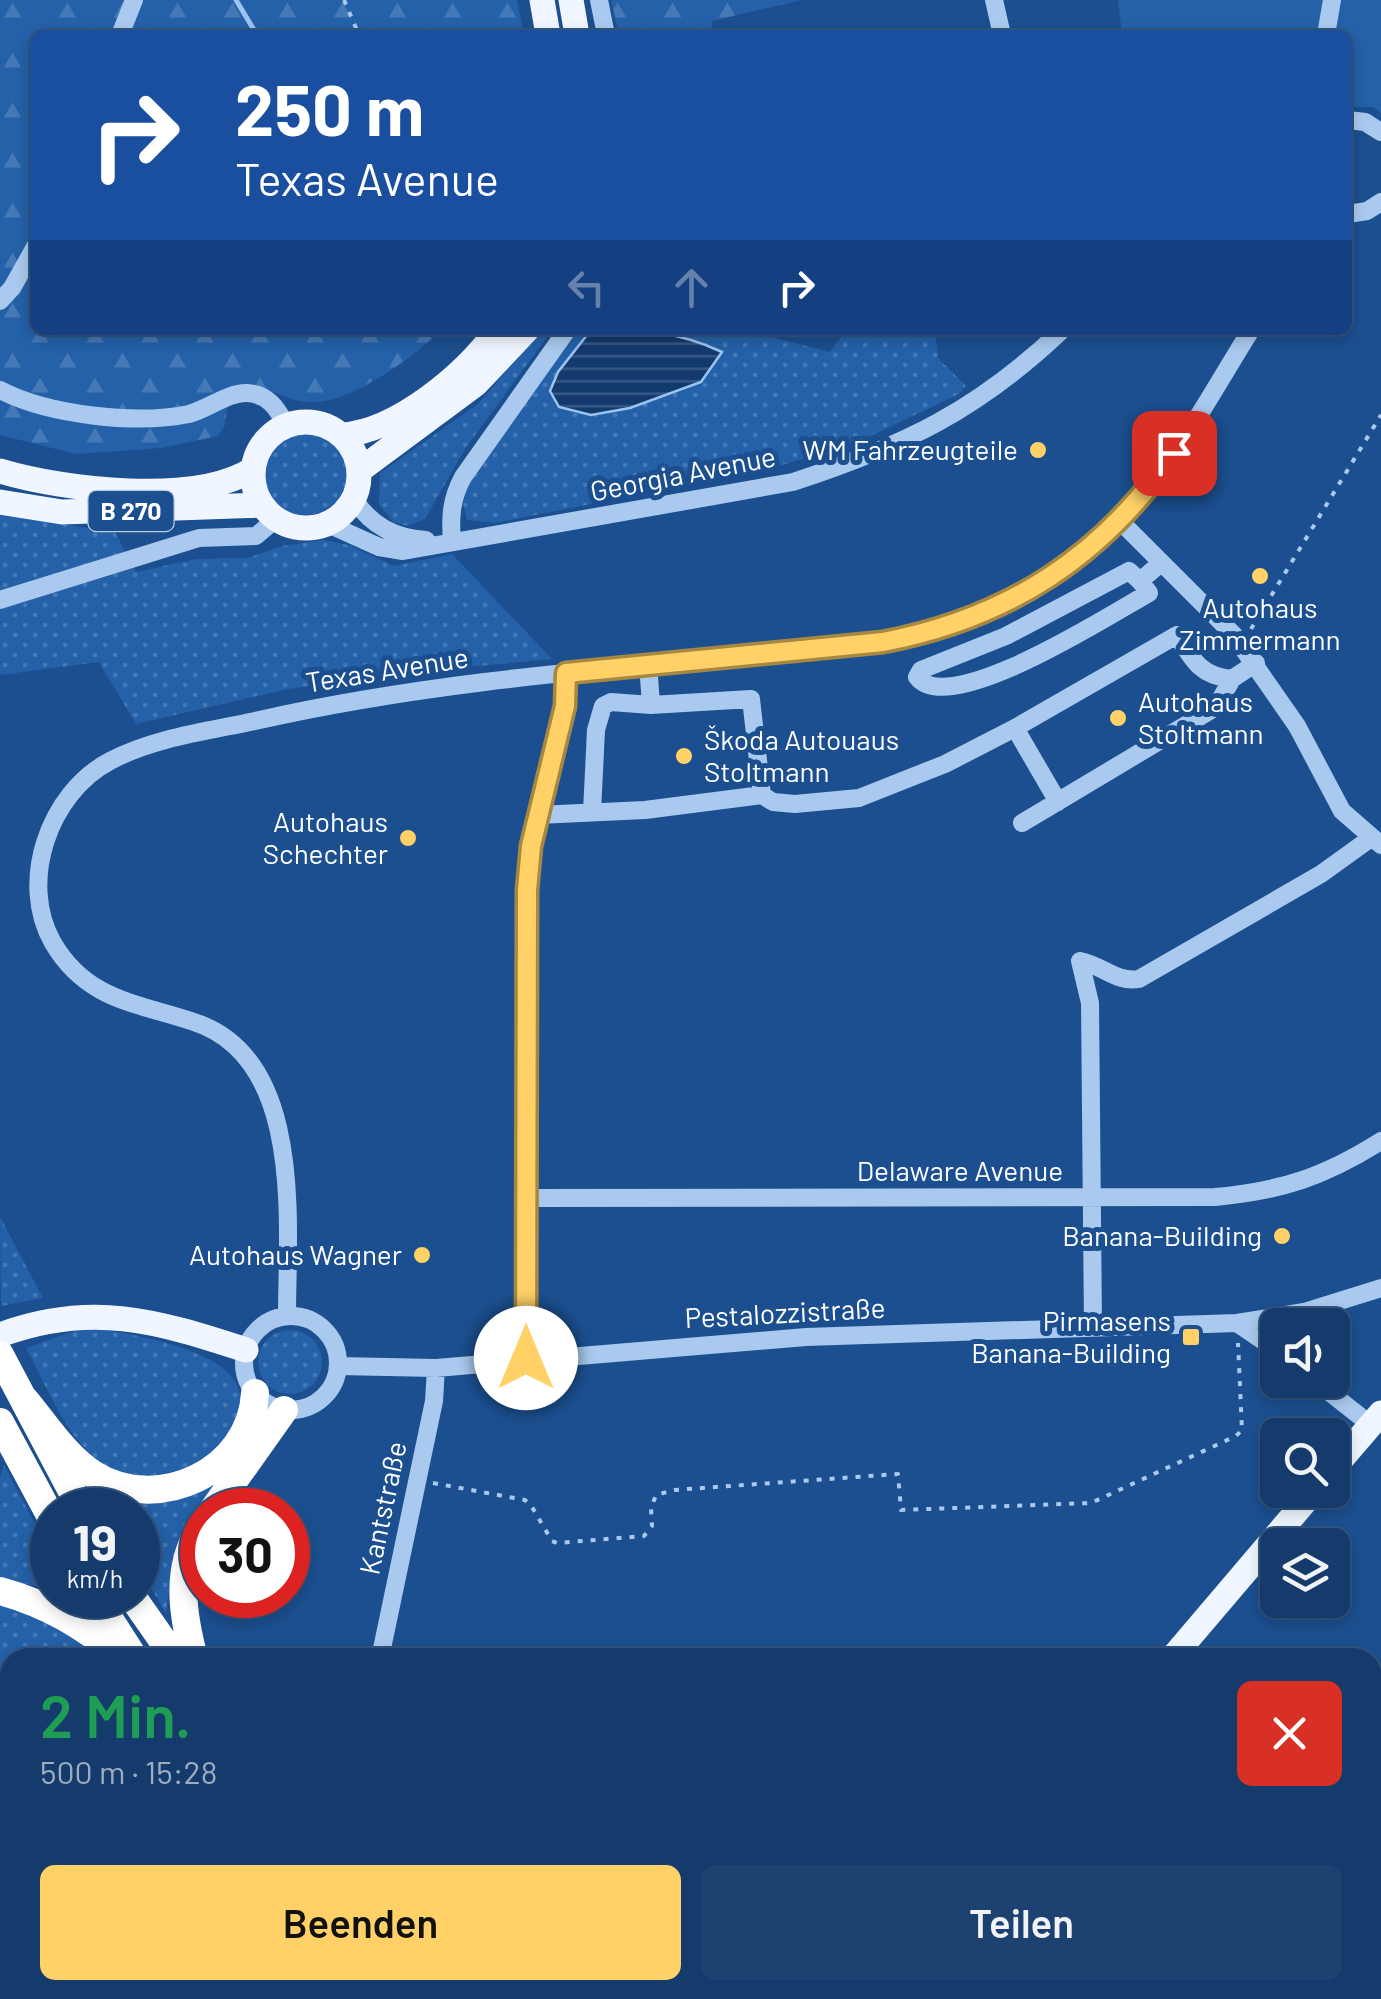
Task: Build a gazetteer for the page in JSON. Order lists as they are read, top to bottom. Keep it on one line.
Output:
{"streets":{"main road":["B 270"],"street":["Georgia Avenue","Texas Avenue","Delaware Avenue","Pestalozzistraße","Kantstraße"]},"crossings":[["Georgia Avenue","B 270"],["Texas Avenue","Pestalozzistraße"],["Pestalozzistraße","Kantstraße"]],"places":{"other":["WM Fahrzeugteile","Autohaus Zimmermann","Autohaus Stoltmann","Škoda Autouaus Stoltmann","Autohaus Schechter","Banana-Building","Autohaus Wagner"],"transit":["Pirmasens Banana-Building"]},"page":{"turn":["250 m","Texas Avenue"],"speed":"19 km/h","limit":"30","heading":["2 Min.","500 m · 15:28"],"buttons":["Beenden","Teilen"]}}
